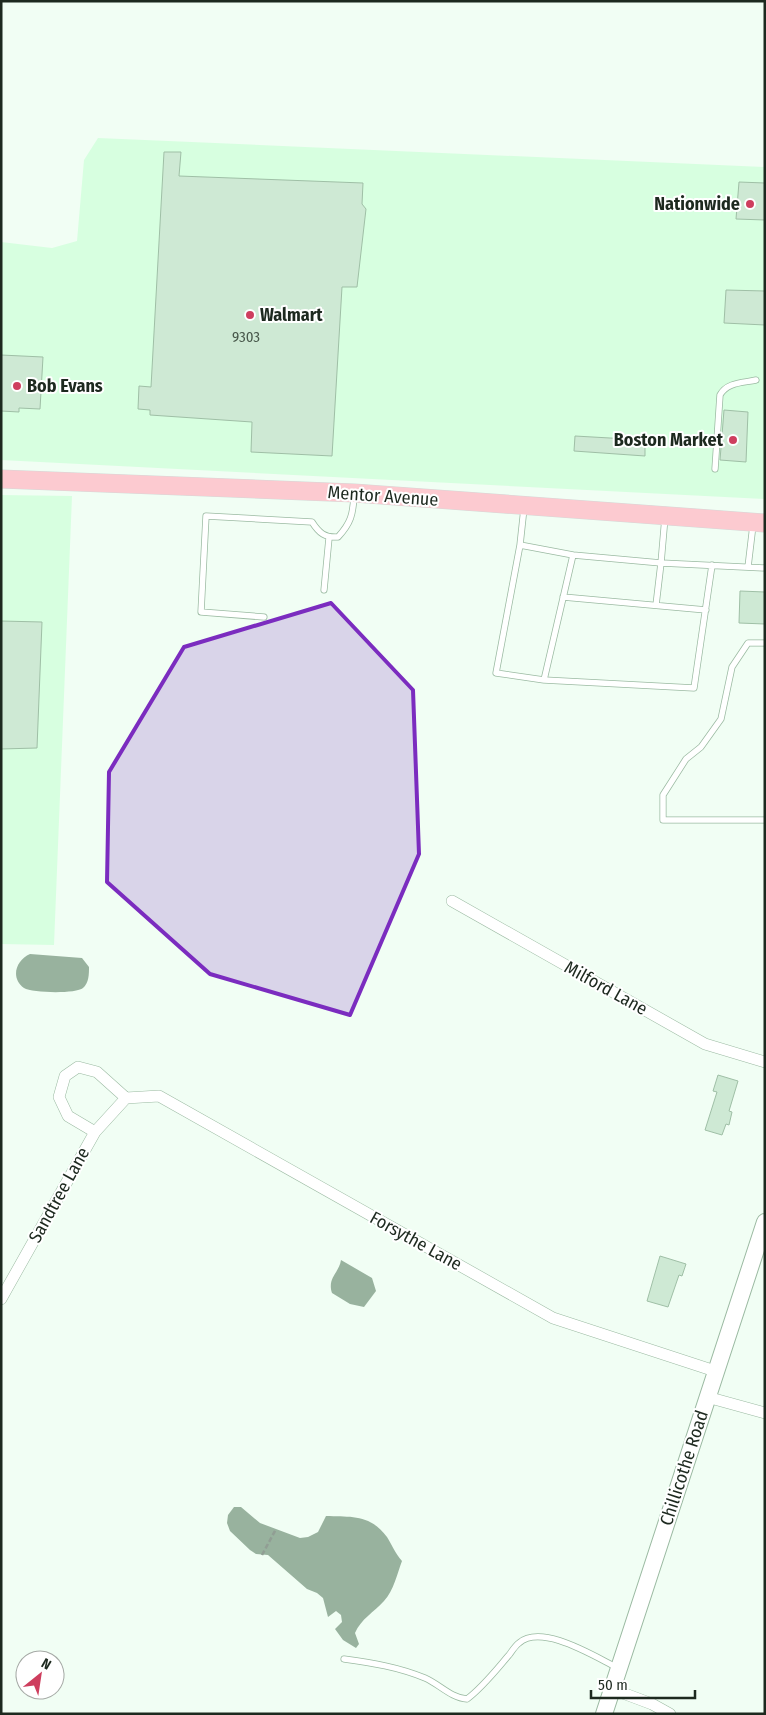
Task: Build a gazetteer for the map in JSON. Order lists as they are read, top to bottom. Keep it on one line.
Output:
{"streets":{"main road":["Mentor Avenue"],"street":["Milford Lane","Sandtree Lane","Forsythe Lane","Chillicothe Road"]},"crossings":[["Sandtree Lane","Forsythe Lane"],["Forsythe Lane","Chillicothe Road"]],"places":["Nationwide","Walmart","Bob Evans","Boston Market"],"house_numbers":["9303"],"scale_bar":"50 m","north":"top right"}
